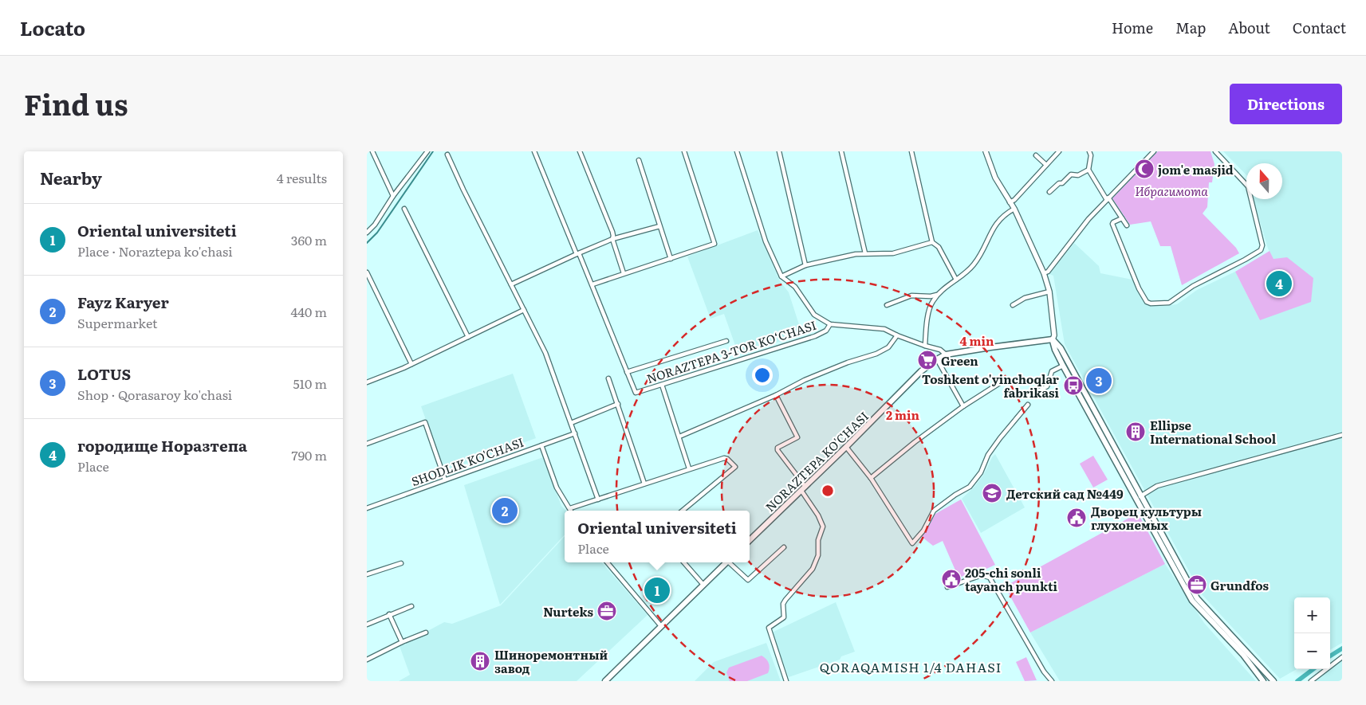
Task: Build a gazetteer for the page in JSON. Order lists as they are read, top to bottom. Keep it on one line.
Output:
{"streets":{"main road":["NORAZTEPA KO'CHASI"],"street":["NORAZTEPA 3-TOR KO‘CHASI","SHODLIK KO'CHASI"]},"districts":["QORAQAMISH 1/4 DAHASI"],"parks":["Ибрагимота"],"places":{"mosque":["jom'e masjid"],"supermarket":["Green"],"bus stop":["Toshkent o'yinchoqlar fabrikasi"],"building":["Ellipse International School","Шиноремонтный завод"],"school or university":["Детский сад №449"],"public building":["Дворец культуры глухонемых","205-chi sonli tayanch punkti"],"office":["Grundfos","Nurteks"]},"north":"top","page":{"header":"Locato","nav":["Home","Map","About","Contact"],"title":"Find us","buttons":"Directions","heading":["Nearby","4 results"],"list":[{"mark":"1","name":"Oriental universiteti","note":"Place · Noraztepa ko'chasi","value":"360 m"},{"mark":"2","name":"Fayz Karyer","note":"Supermarket","value":"440 m"},{"mark":"3","name":"LOTUS","note":"Shop · Qorasaroy ko'chasi","value":"510 m"},{"mark":"4","name":"городище Норазтепа","note":"Place","value":"790 m"}],"pins":["4","3","2","1"],"popup":["Oriental universiteti","Place"],"map_buttons":["+","−"]},"rings":["4 min","2 min"]}
